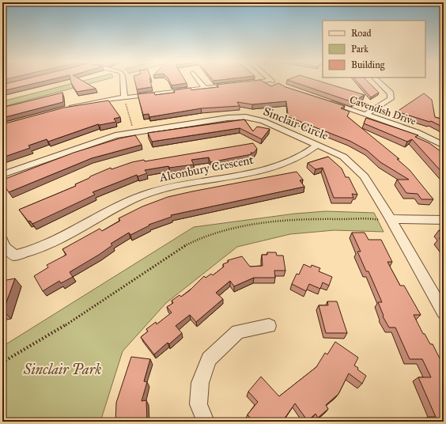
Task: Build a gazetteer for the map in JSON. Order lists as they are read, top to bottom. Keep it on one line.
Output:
{"streets":{"street":["Cavendish Drive","Sinclair Circle","Alconbury Crescent"]},"crossings":[["Sinclair Circle","Alconbury Crescent"]],"parks":["Sinclair Park"],"legend":["Road","Park","Building"]}
